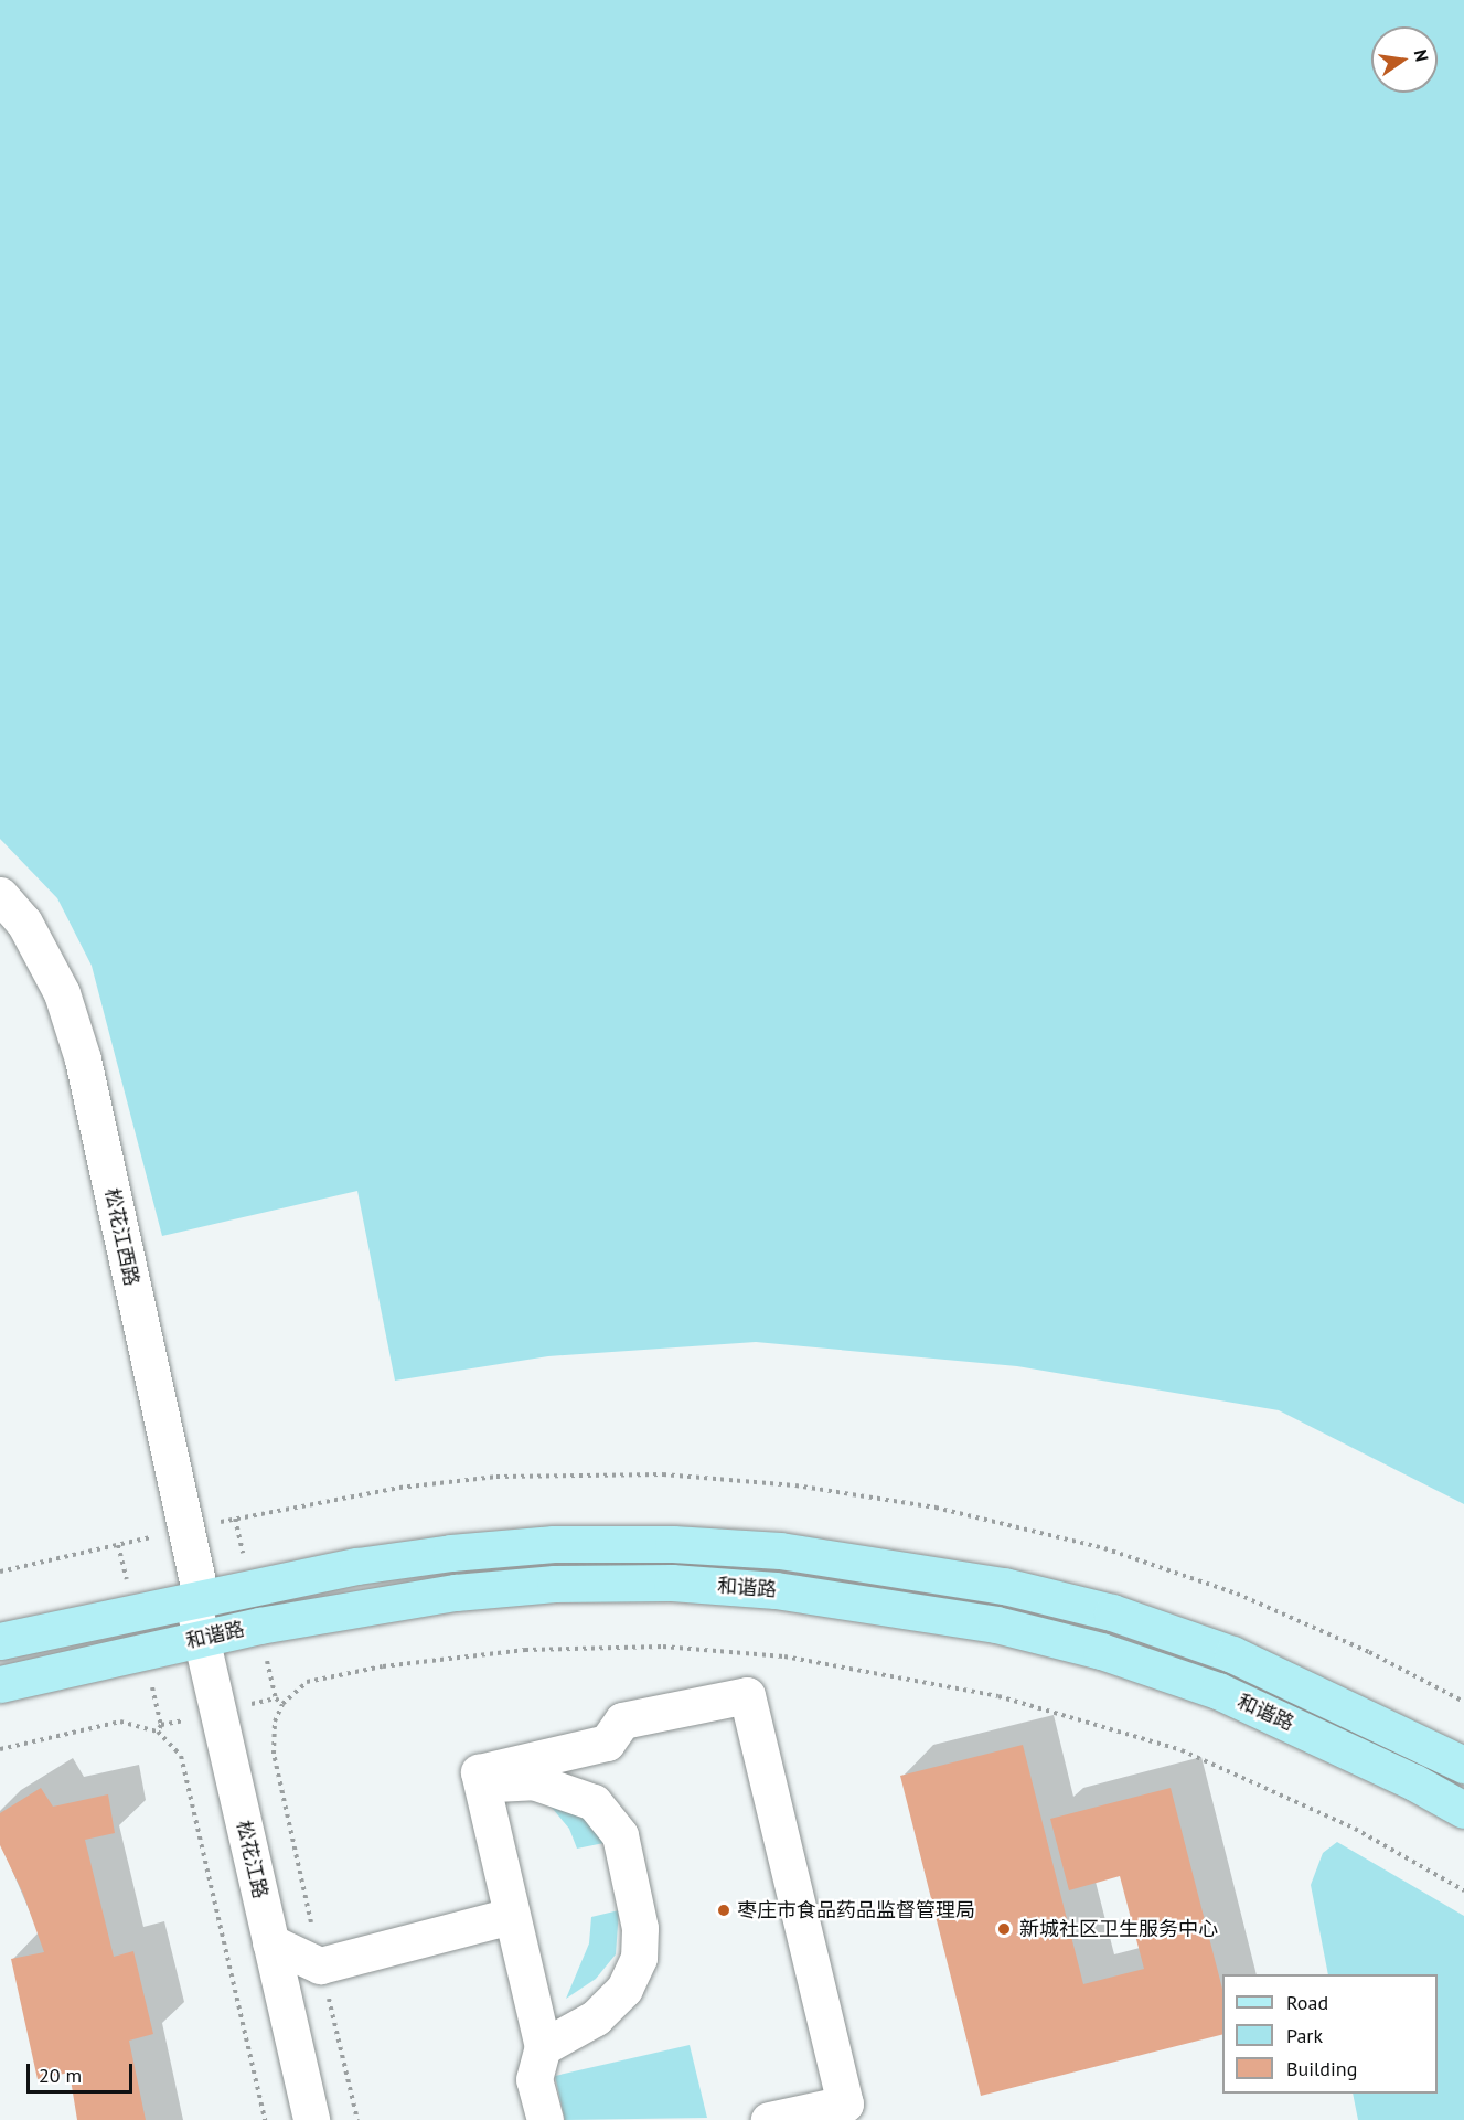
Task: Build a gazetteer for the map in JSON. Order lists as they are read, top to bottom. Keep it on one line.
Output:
{"streets":{"main road":["和谐路"],"street":["松花江西路","松花江路"]},"crossings":[["松花江西路","和谐路"],["松花江西路","松花江路"],["和谐路","松花江路"]],"places":["枣庄市食品药品监督管理局","新城社区卫生服务中心"],"legend":["Road","Park","Building"],"scale_bar":"20 m","north":"right"}
